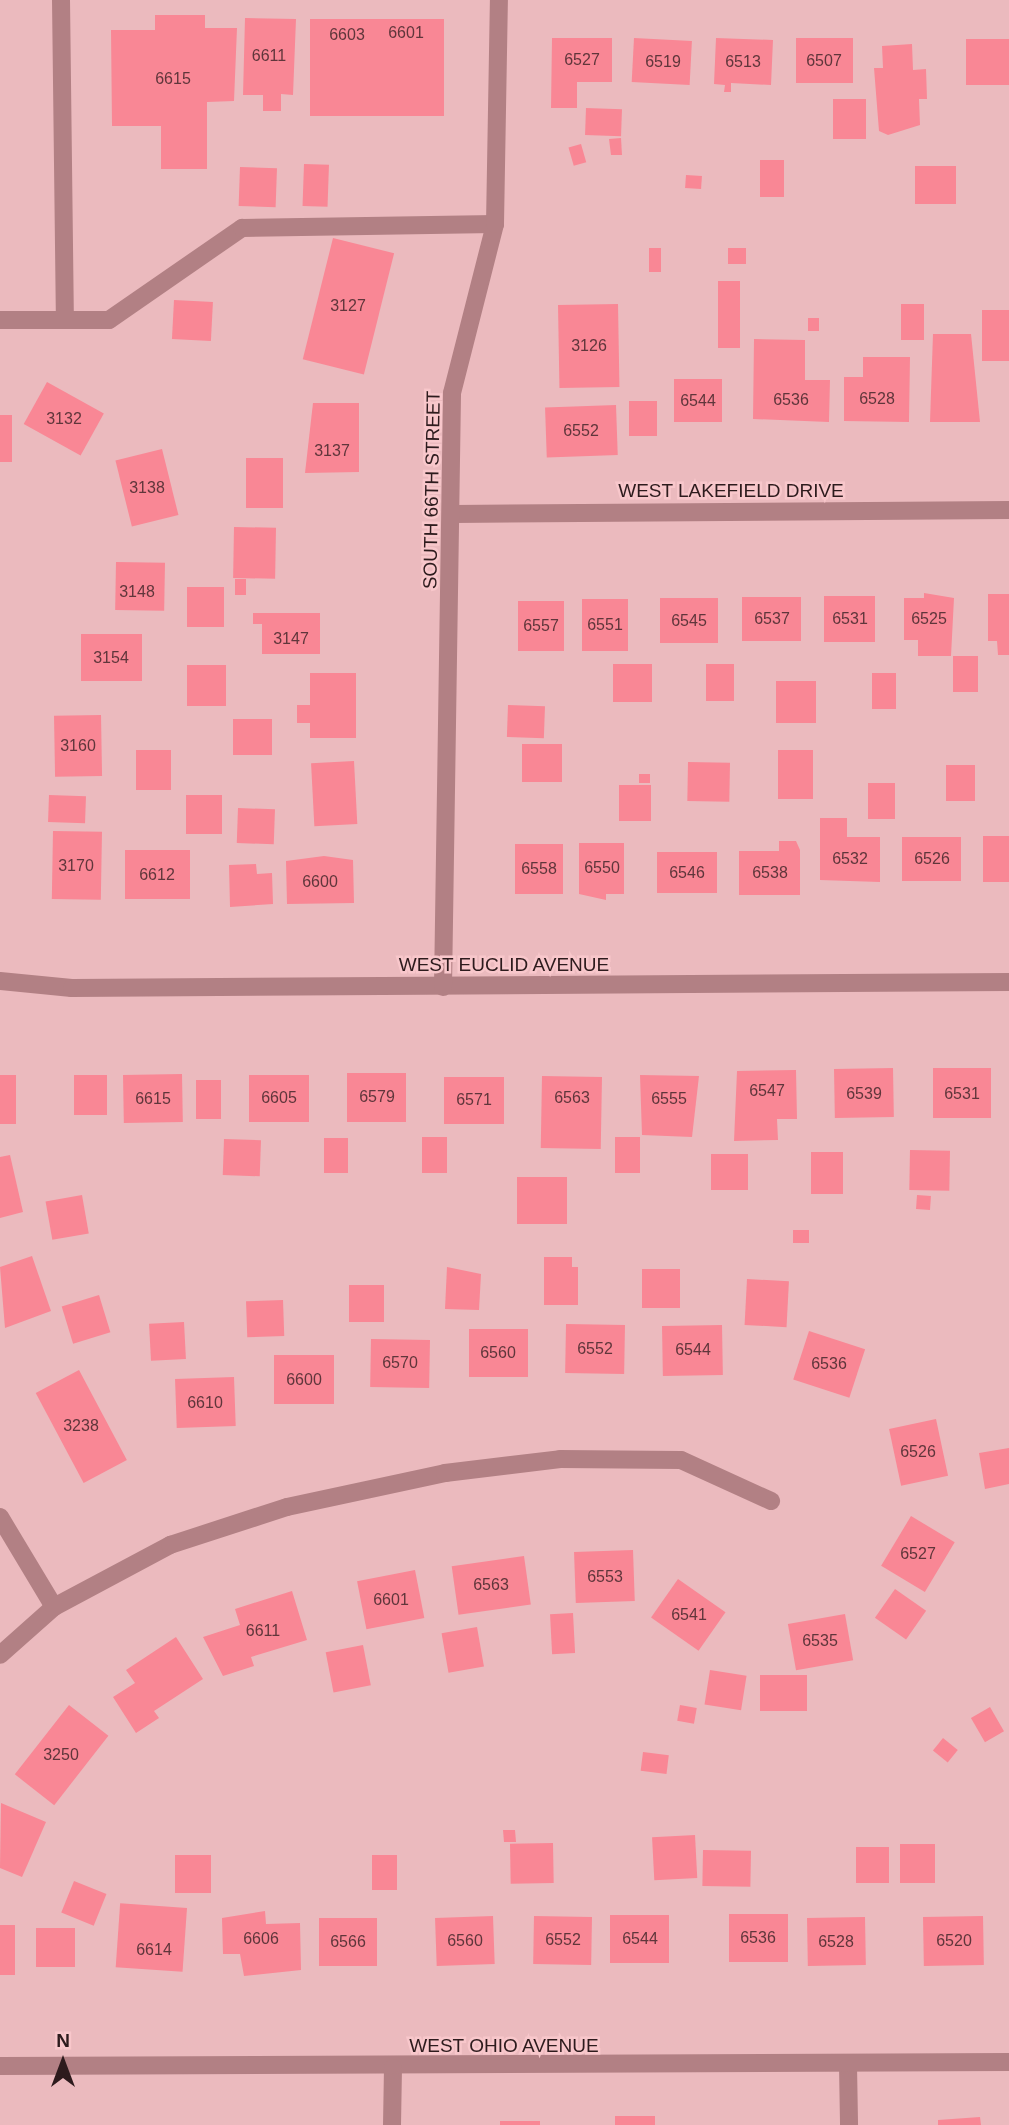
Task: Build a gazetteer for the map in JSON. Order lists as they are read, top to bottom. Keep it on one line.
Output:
{"streets":{"street":["SOUTH 66TH STREET","WEST LAKEFIELD DRIVE","WEST EUCLID AVENUE","WEST OHIO AVENUE"]},"crossings":[["SOUTH 66TH STREET","WEST LAKEFIELD DRIVE"],["SOUTH 66TH STREET","WEST EUCLID AVENUE"]],"house_numbers":["6601","6603","6611","6527","6507","6519","6513","6615","3127","3126","6528","6536","6544","3132","6552","3137","3138","3148","6537","6531","6525","6545","6551","6557","3147","3154","3160","6532","6526","3170","6550","6558","6546","6538","6612","6600","6547","6539","6531","6579","6605","6563","6615","6555","6571","6552","6544","6560","6570","6536","6600","6610","3238","6526","6527","6553","6563","6601","6541","6611","6535","3250","6536","6606","6544","6552","6560","6520","6566","6528","6614"],"north":"top"}
